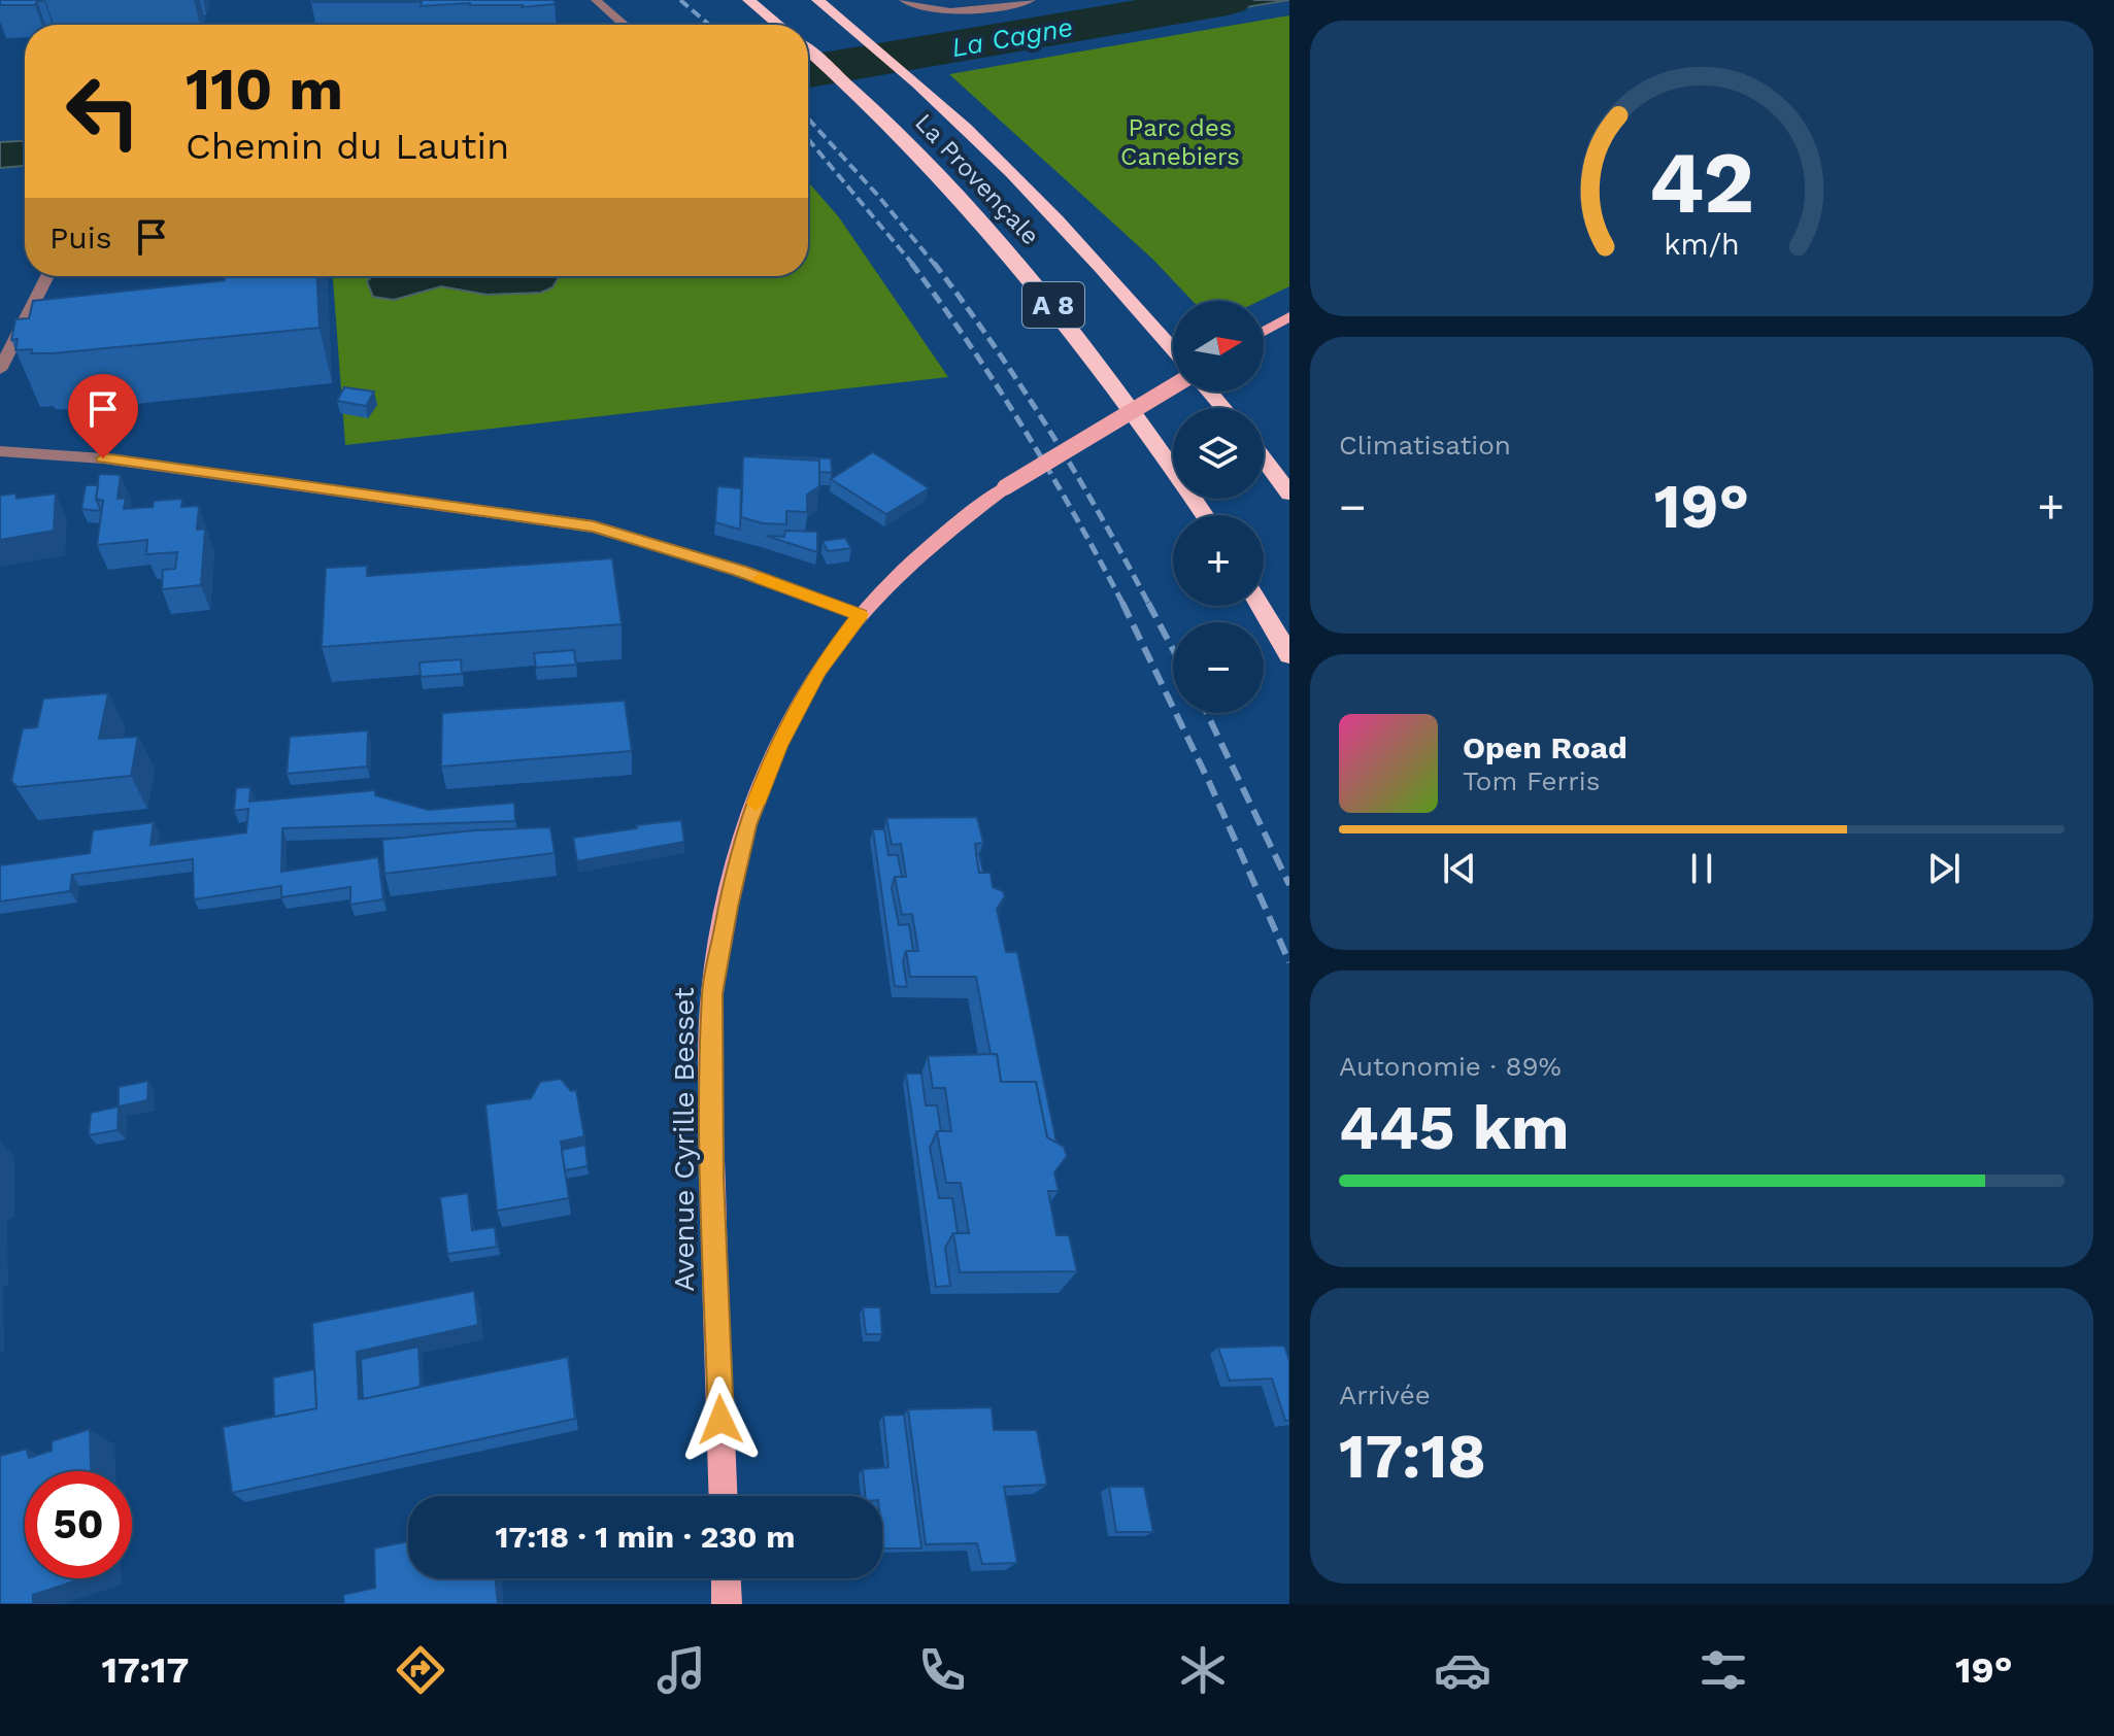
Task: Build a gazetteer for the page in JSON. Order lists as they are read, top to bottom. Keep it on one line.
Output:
{"streets":{"highway":["La Provençale","A 8"],"main road":["Avenue Cyrille Besset"]},"water":["La Cagne"],"parks":["Parc des Canebiers"],"north":"right","page":{"turn":["110 m","Chemin du Lautin"],"then":"Puis","map_buttons":["+","−"],"tile":["Climatisation",["Autonomie · 89%","445 km"],["Arrivée","17:18"]],"heat":["−","19°","+"],"song":["Open Road","Tom Ferris"],"limit":"50","trip":"17:18 · 1 min · 230 m","tabs":["17:17","19°"],"gauge":["42","km/h"]}}
